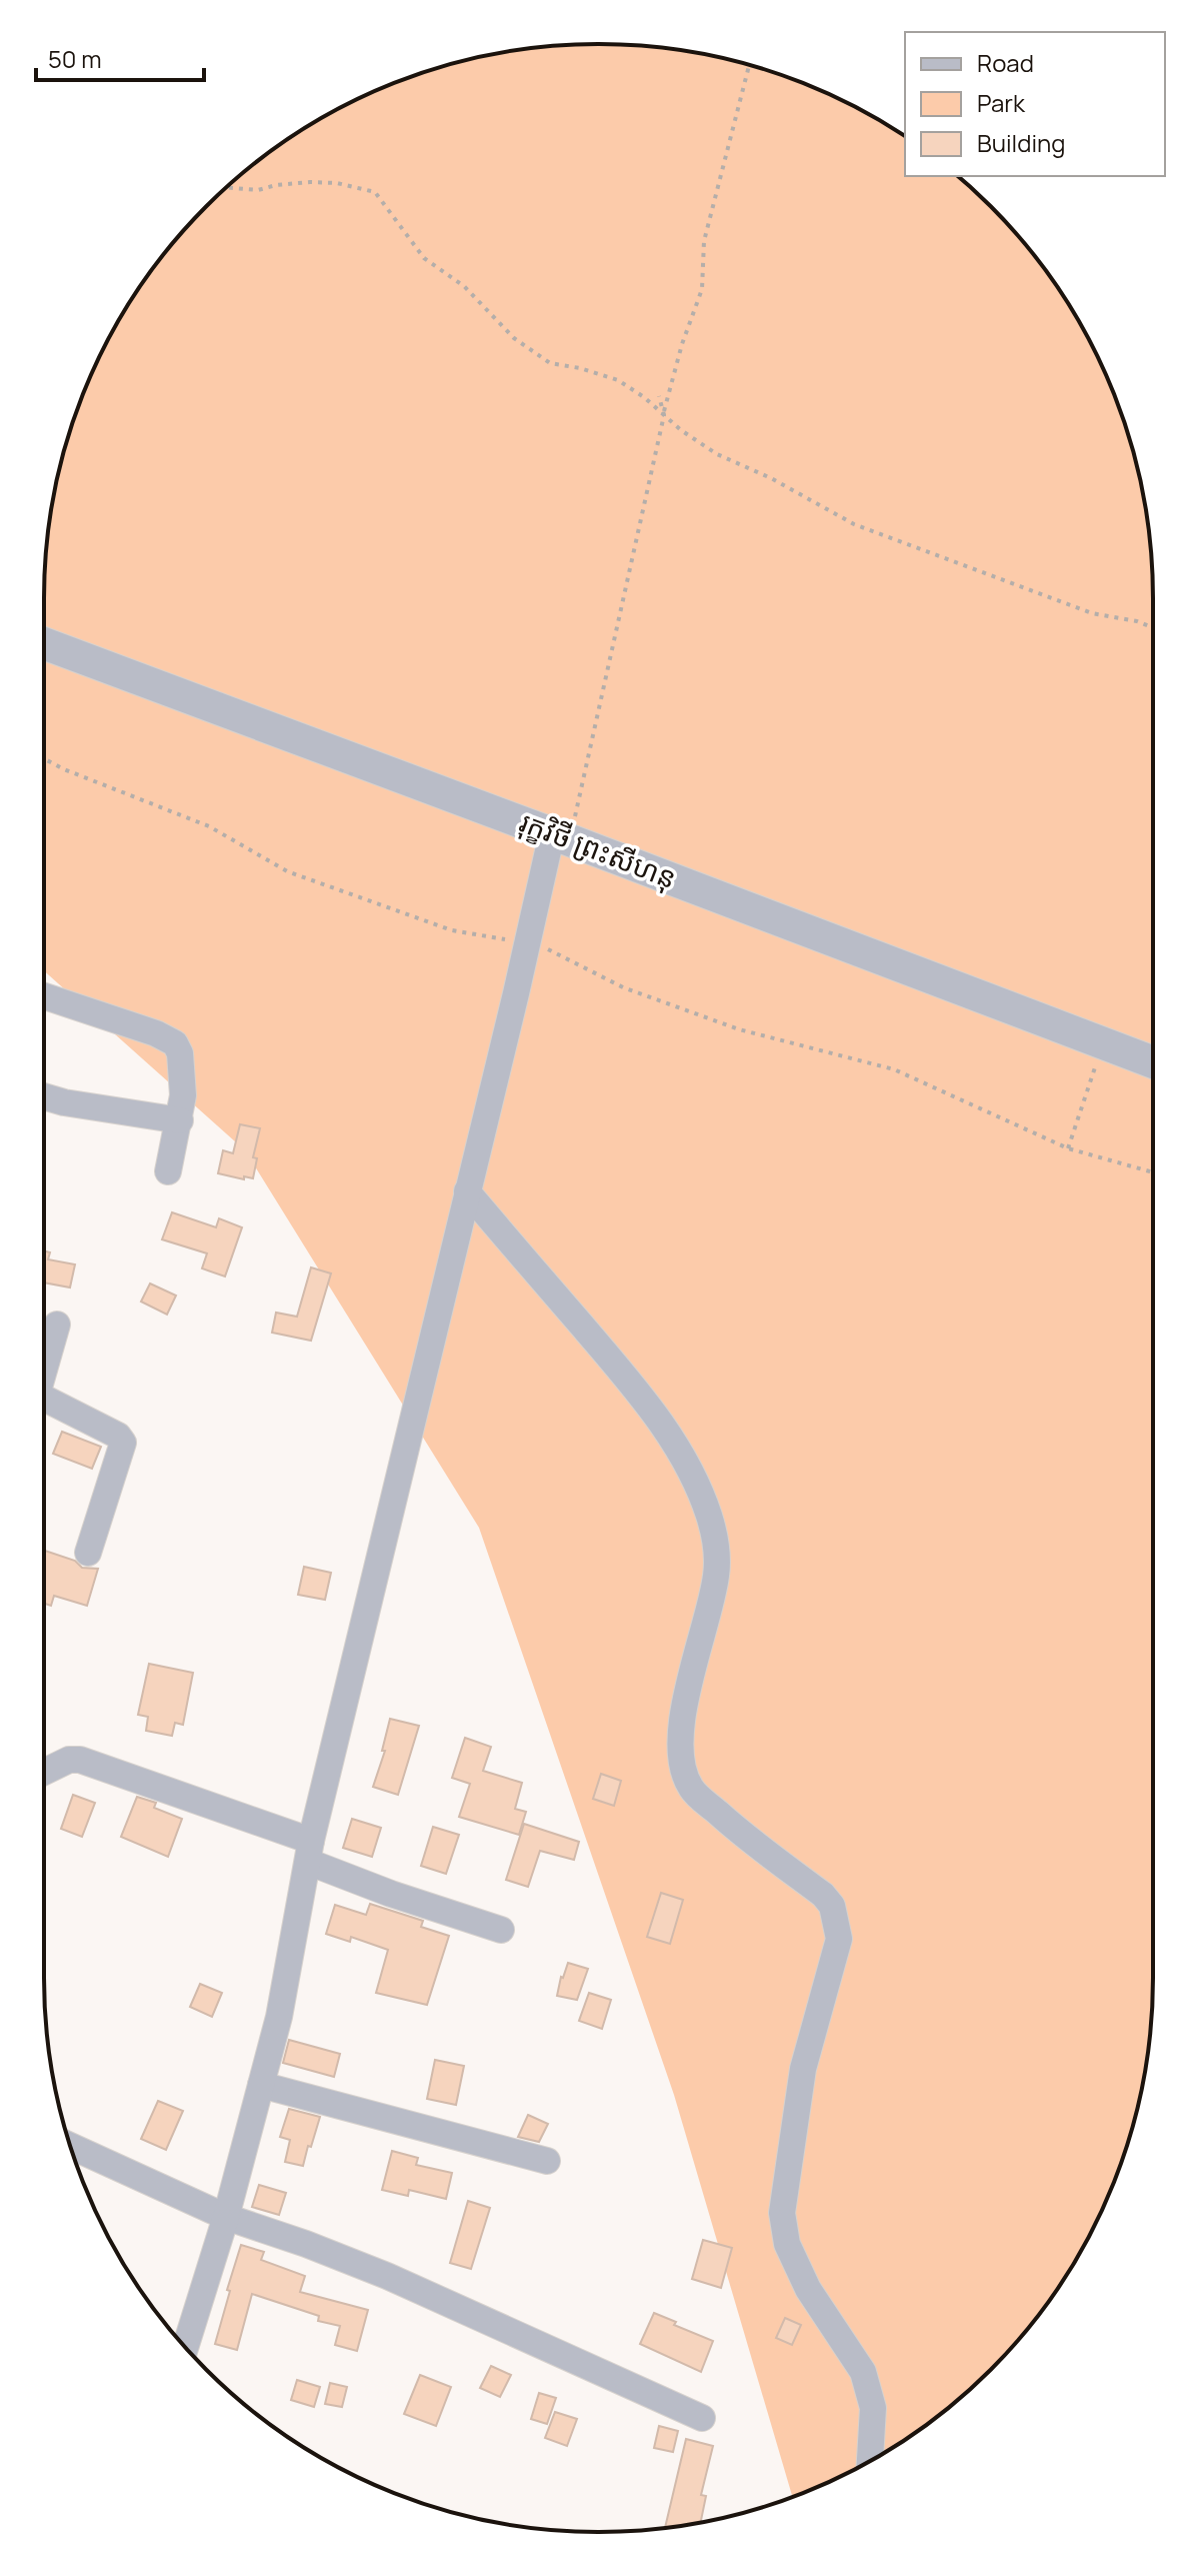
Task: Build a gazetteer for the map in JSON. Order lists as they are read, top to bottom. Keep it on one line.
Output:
{"streets":{"street":["រុក្ខវិថី ព្រះសីហនុ"]},"legend":["Road","Park","Building"],"scale_bar":"50 m"}
